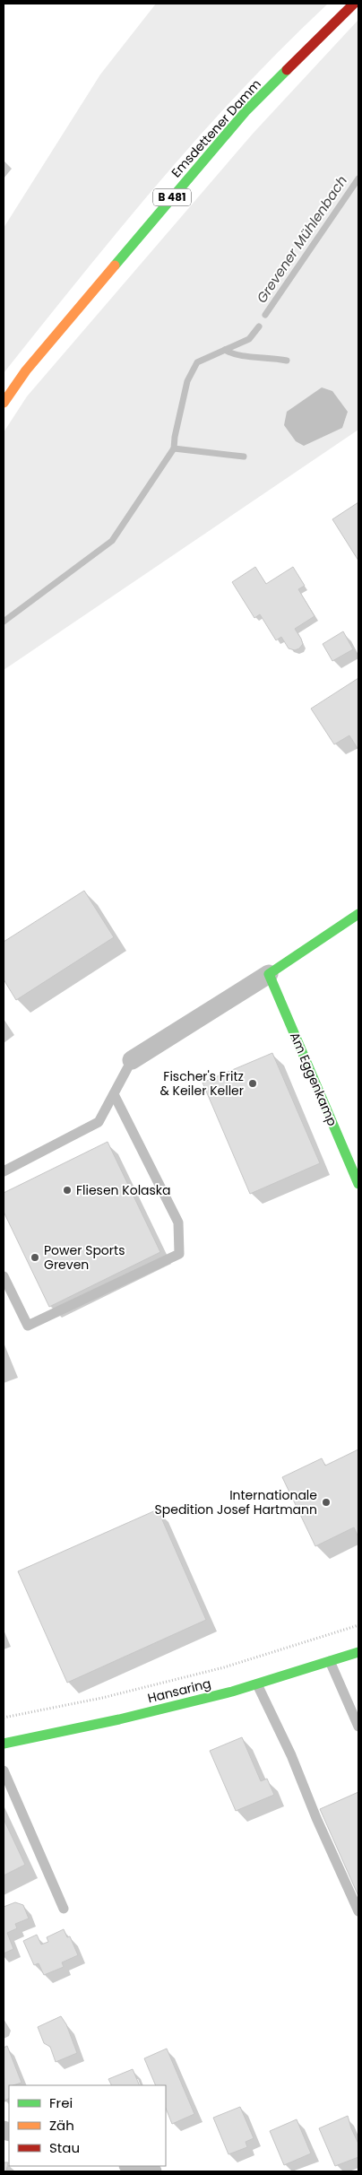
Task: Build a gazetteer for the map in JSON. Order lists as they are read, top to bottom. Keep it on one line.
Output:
{"streets":{"street":["Emsdettener Damm","B 481","Am Eggenkamp","Hansaring"]},"water":["Grevener Mühlenbach"],"places":["Fischer's Fritz & Keiler Keller","Fliesen Kolaska","Power Sports Greven","Internationale Spedition Josef Hartmann"],"legend":["Frei","Zäh","Stau"]}
